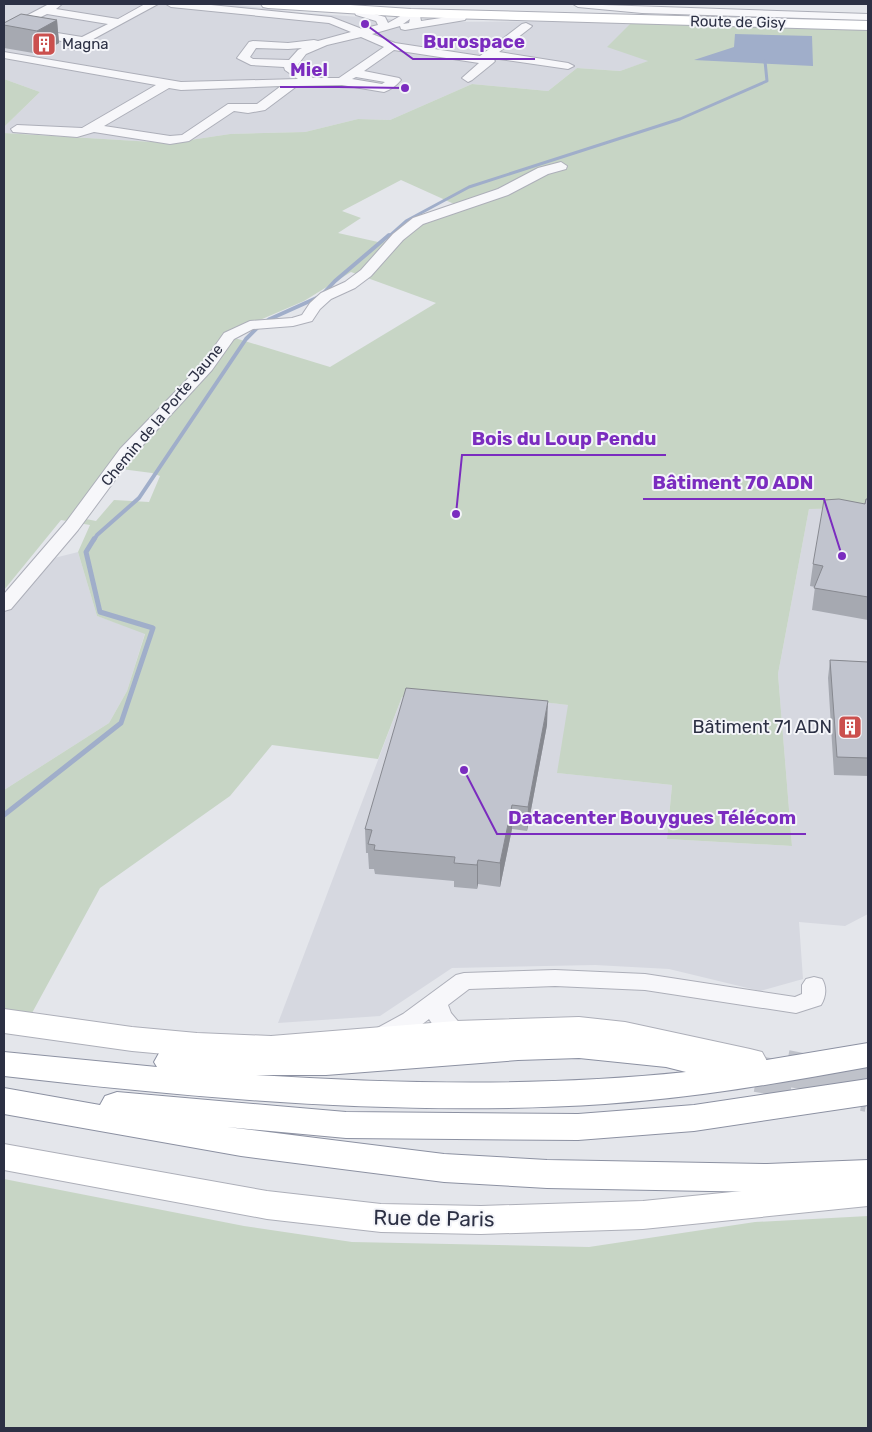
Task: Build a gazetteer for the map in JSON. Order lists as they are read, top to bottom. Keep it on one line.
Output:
{"streets":{"main road":["Route de Gisy","Rue de Paris"],"street":["Chemin de la Porte Jaune"]},"places":{"other":["Burospace","Miel","Bois du Loup Pendu","Bâtiment 70 ADN","Datacenter Bouygues Télécom"],"building":["Magna","Bâtiment 71 ADN"]}}
